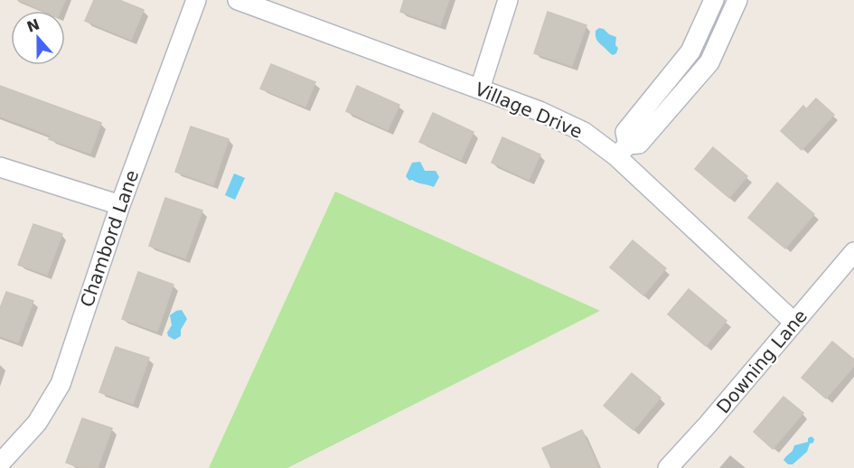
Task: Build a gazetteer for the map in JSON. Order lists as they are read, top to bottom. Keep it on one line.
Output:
{"streets":{"street":["Village Drive","Chambord Lane","Downing Lane"]},"crossings":[["Village Drive","Downing Lane"]],"north":"top"}
